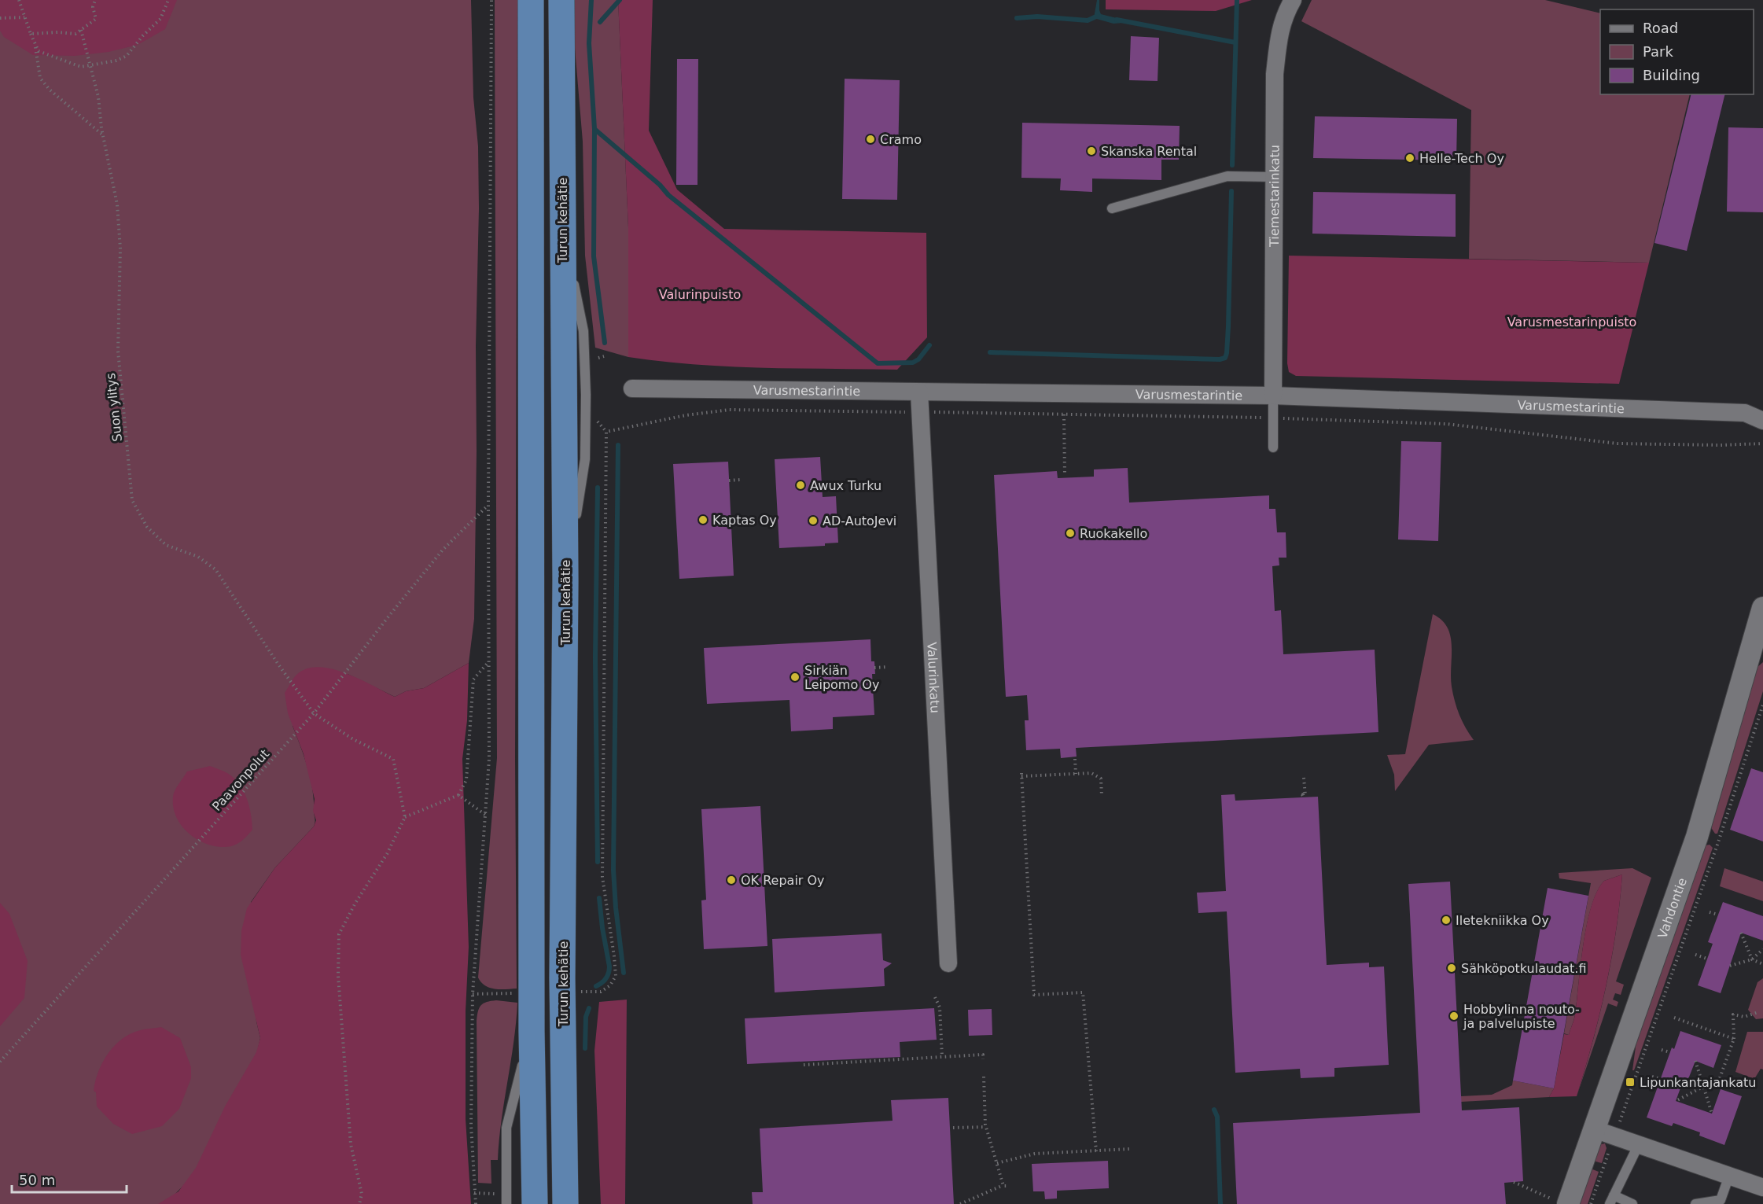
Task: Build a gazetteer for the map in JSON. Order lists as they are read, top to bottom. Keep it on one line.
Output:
{"streets":{"highway":["Turun kehätie"],"street":["Tiemestarinkatu","Varusmestarintie","Valurinkatu","Vahdontie"],"path":["Suon ylitys","Paavonpolut"]},"crossings":[["Tiemestarinkatu","Varusmestarintie"],["Varusmestarintie","Valurinkatu"],["Suon ylitys","Paavonpolut"]],"parks":["Valurinpuisto","Varusmestarinpuisto"],"places":{"other":["Cramo","Skanska Rental","Helle-Tech Oy","Awux Turku","Kaptas Oy","AD-AutoJevi","Ruokakello","Sirkiän Leipomo Oy","OK Repair Oy","Iletekniikka Oy","Sähköpotkulaudat.fi","Hobbylinna nouto- ja palvelupiste"],"transit":["Lipunkantajankatu"]},"legend":["Road","Park","Building"],"scale_bar":"50 m"}
